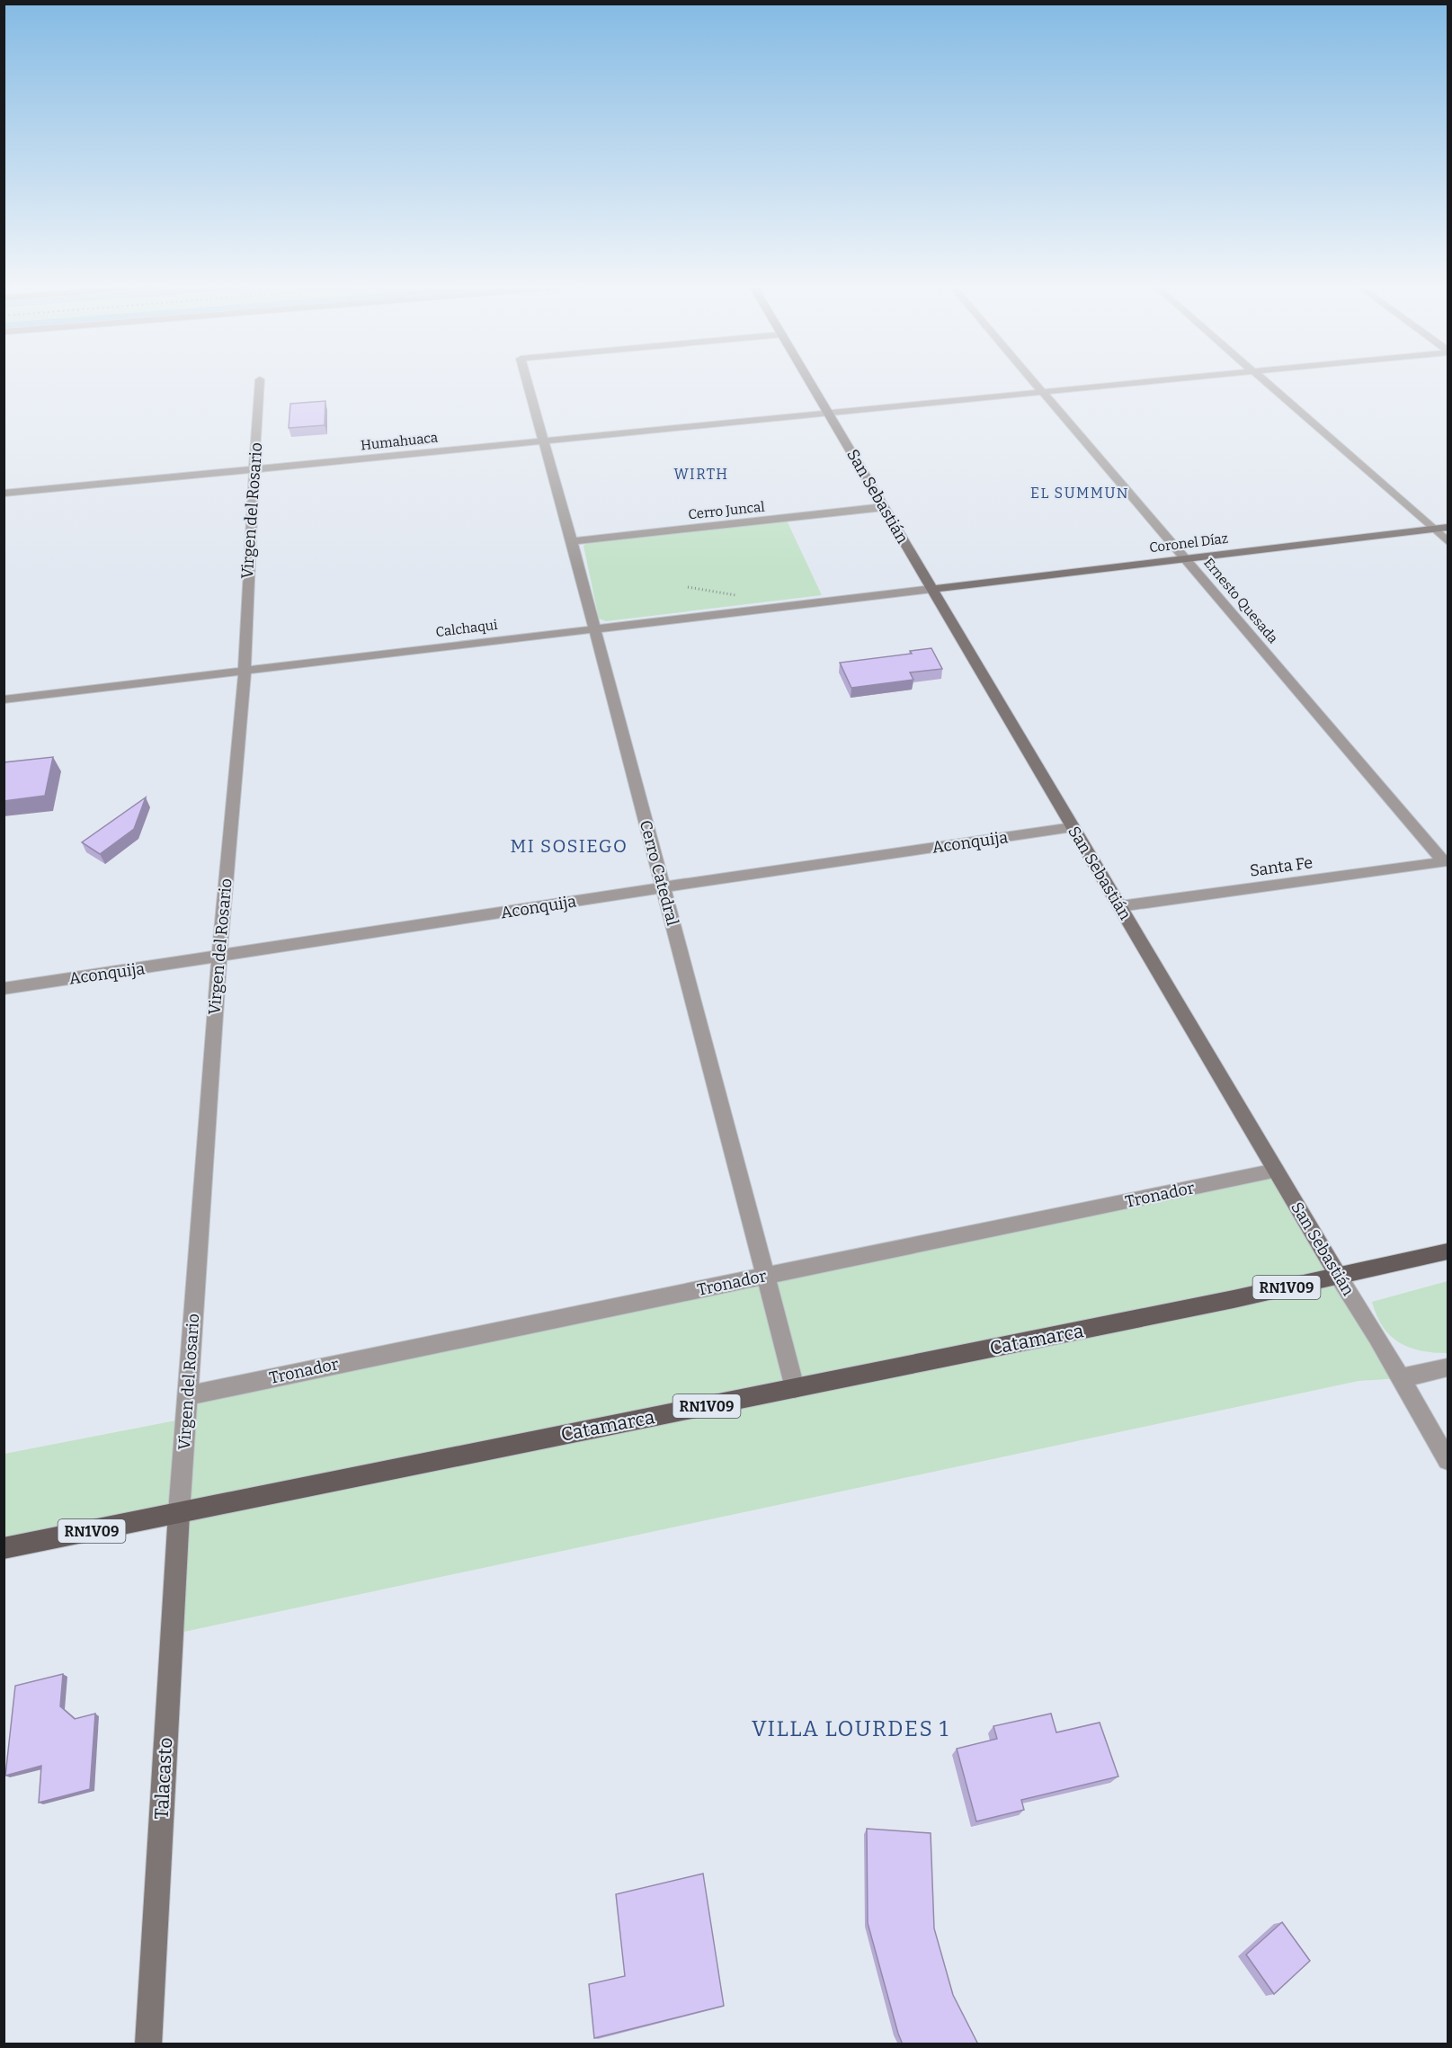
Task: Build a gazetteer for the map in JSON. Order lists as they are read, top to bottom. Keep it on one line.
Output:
{"streets":{"main road":["San Sebastián","Coronel Díaz","RN1V09","Catamarca","Talacasto"],"street":["Humahuaca","Virgen del Rosario","Cerro Juncal","Ernesto Quesada","Calchaqui","Aconquija","Santa Fe","Cerro Catedral","Tronador"]},"crossings":[["Humahuaca","San Sebastián"],["Humahuaca","Virgen del Rosario"],["Humahuaca","Ernesto Quesada"],["Humahuaca","Cerro Catedral"],["San Sebastián","Cerro Juncal"],["San Sebastián","Coronel Díaz"],["San Sebastián","Calchaqui"],["San Sebastián","Aconquija"],["San Sebastián","Santa Fe"],["San Sebastián","Tronador"],["San Sebastián","RN1V09"],["San Sebastián","Catamarca"],["Virgen del Rosario","Calchaqui"],["Virgen del Rosario","Aconquija"],["Virgen del Rosario","Tronador"],["Virgen del Rosario","Catamarca"],["Virgen del Rosario","Talacasto"],["Cerro Juncal","Cerro Catedral"],["Coronel Díaz","Ernesto Quesada"],["Coronel Díaz","Calchaqui"],["Ernesto Quesada","Santa Fe"],["Calchaqui","Cerro Catedral"],["Aconquija","Cerro Catedral"],["Cerro Catedral","Tronador"],["Cerro Catedral","Catamarca"],["RN1V09","Catamarca"],["Catamarca","Talacasto"]],"districts":["WIRTH","EL SUMMUN","MI SOSIEGO","VILLA LOURDES 1"]}
